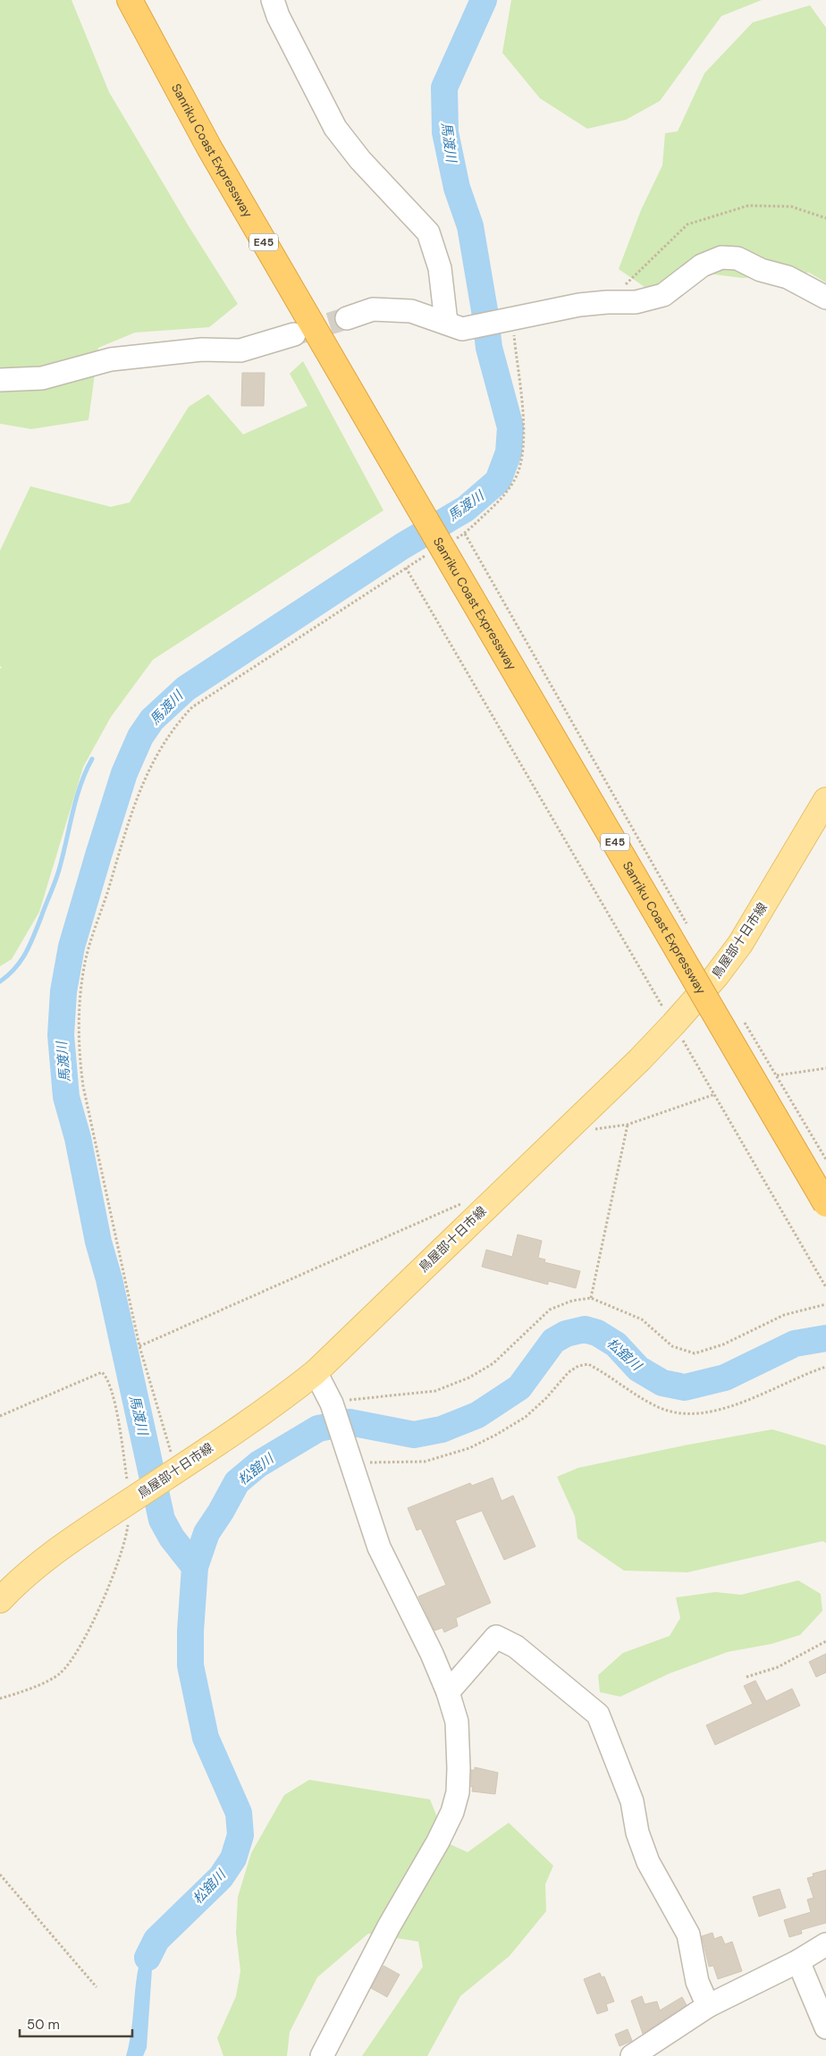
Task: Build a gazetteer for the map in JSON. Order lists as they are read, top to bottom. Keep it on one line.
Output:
{"streets":{"highway":["Sanriku Coast Expressway","E45"],"main road":["鳥屋部十日市線"]},"water":["馬渡川","松舘川"],"scale_bar":"50 m"}
